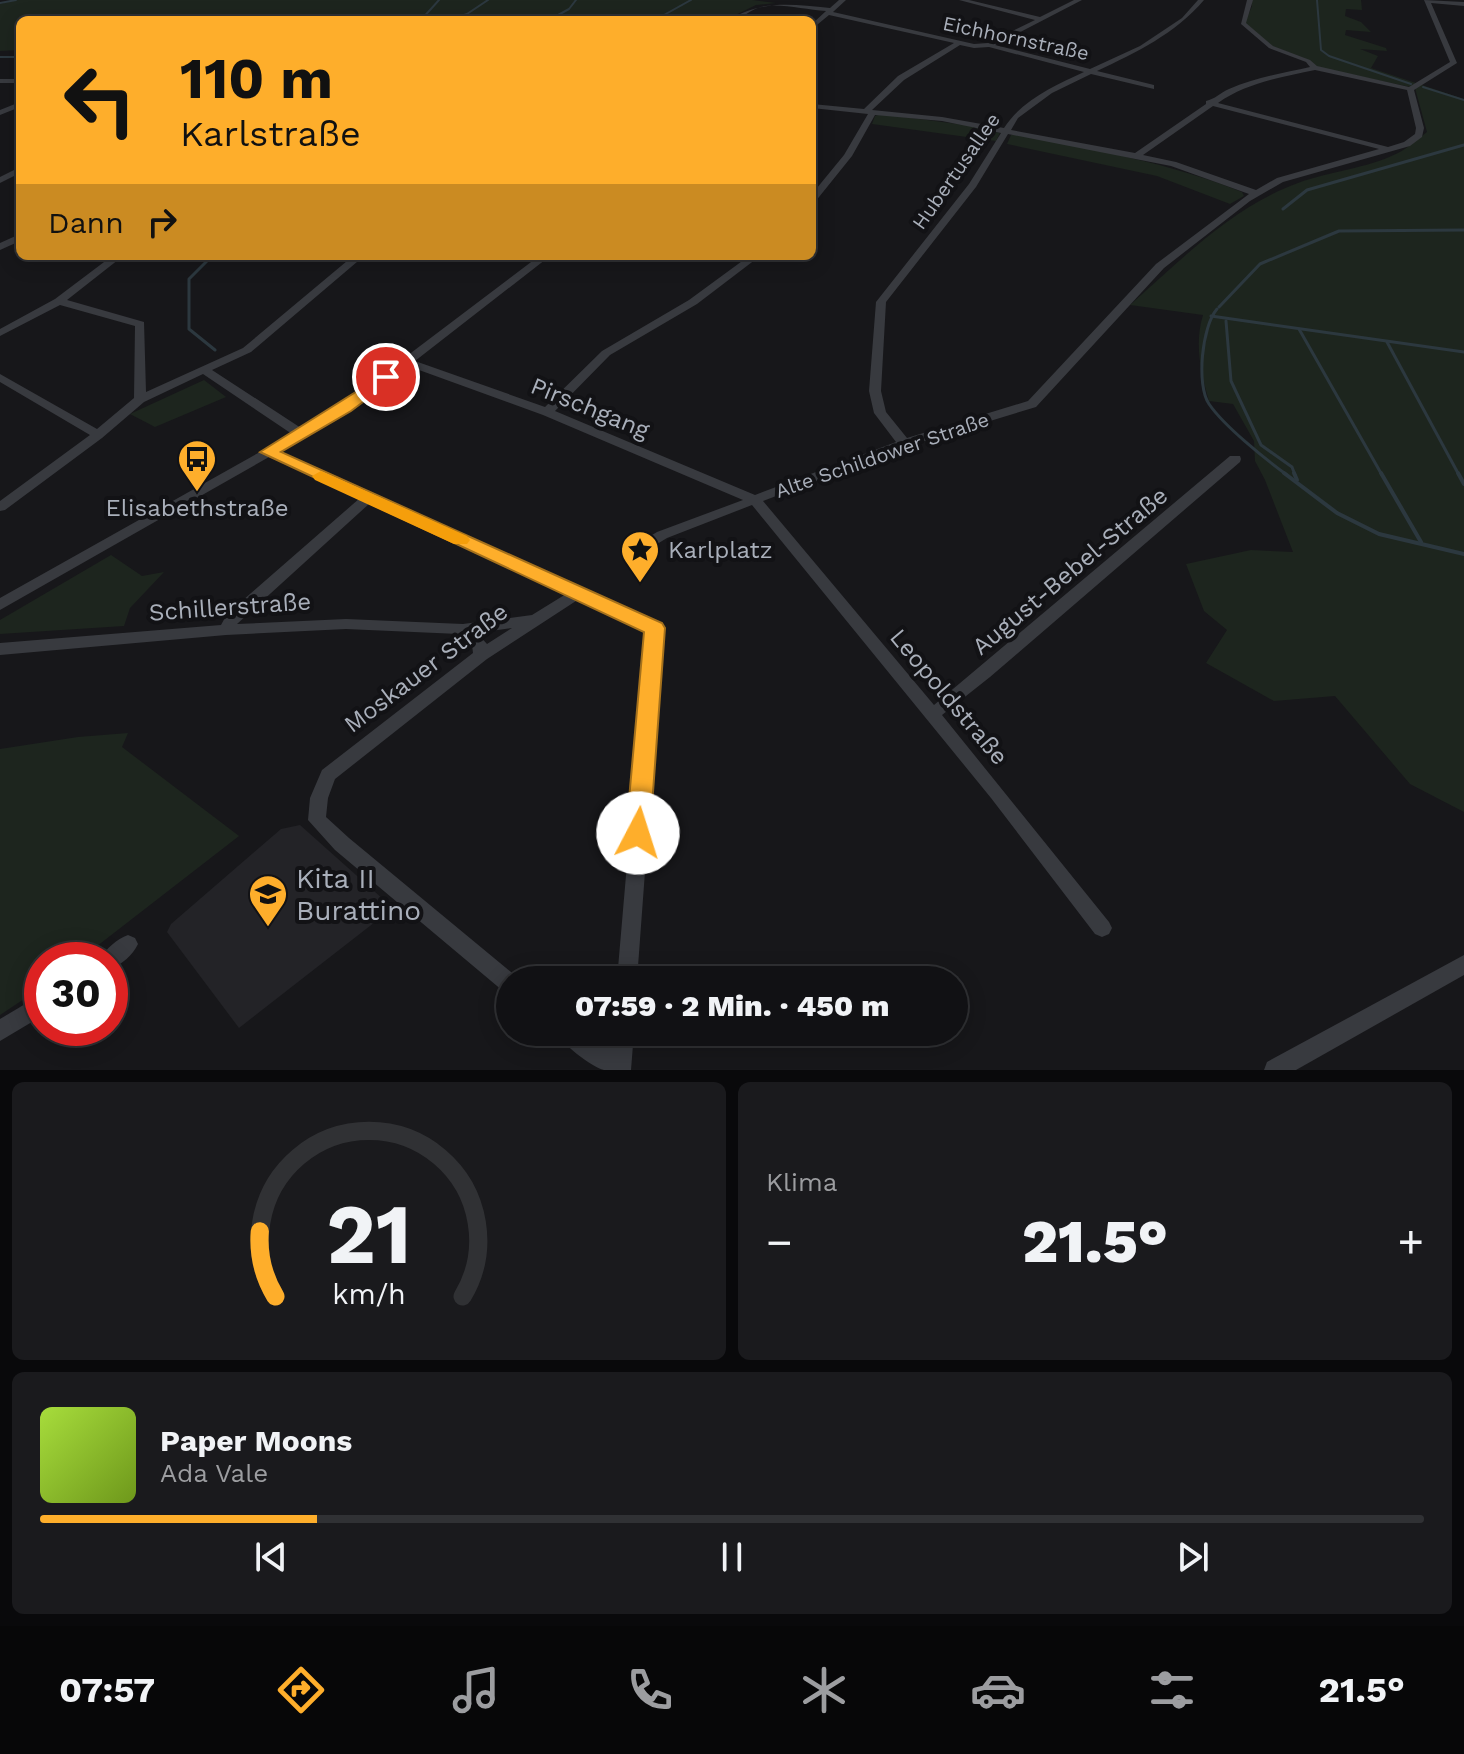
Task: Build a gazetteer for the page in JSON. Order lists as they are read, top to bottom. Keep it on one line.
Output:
{"streets":{"street":["Eichhornstraße","Hubertusallee","Pirschgang","Alte Schildower Straße","August-Bebel-Straße","Schillerstraße","Moskauer Straße","Leopoldstraße"]},"crossings":[["Eichhornstraße","Hubertusallee"],["Hubertusallee","Alte Schildower Straße"],["Pirschgang","Alte Schildower Straße"],["Pirschgang","Leopoldstraße"],["Alte Schildower Straße","Leopoldstraße"],["August-Bebel-Straße","Leopoldstraße"],["Schillerstraße","Moskauer Straße"]],"places":{"bus stop":["Elisabethstraße"],"place":["Karlplatz"],"school or university":["Kita II Burattino"]},"page":{"turn":["110 m","Karlstraße"],"then":"Dann","limit":"30","trip":"07:59 · 2 Min. · 450 m","tile":"Klima","heat":["−","21.5°","+"],"song":["Paper Moons","Ada Vale"],"tabs":["07:57","21.5°"],"gauge":["21","km/h"]}}
